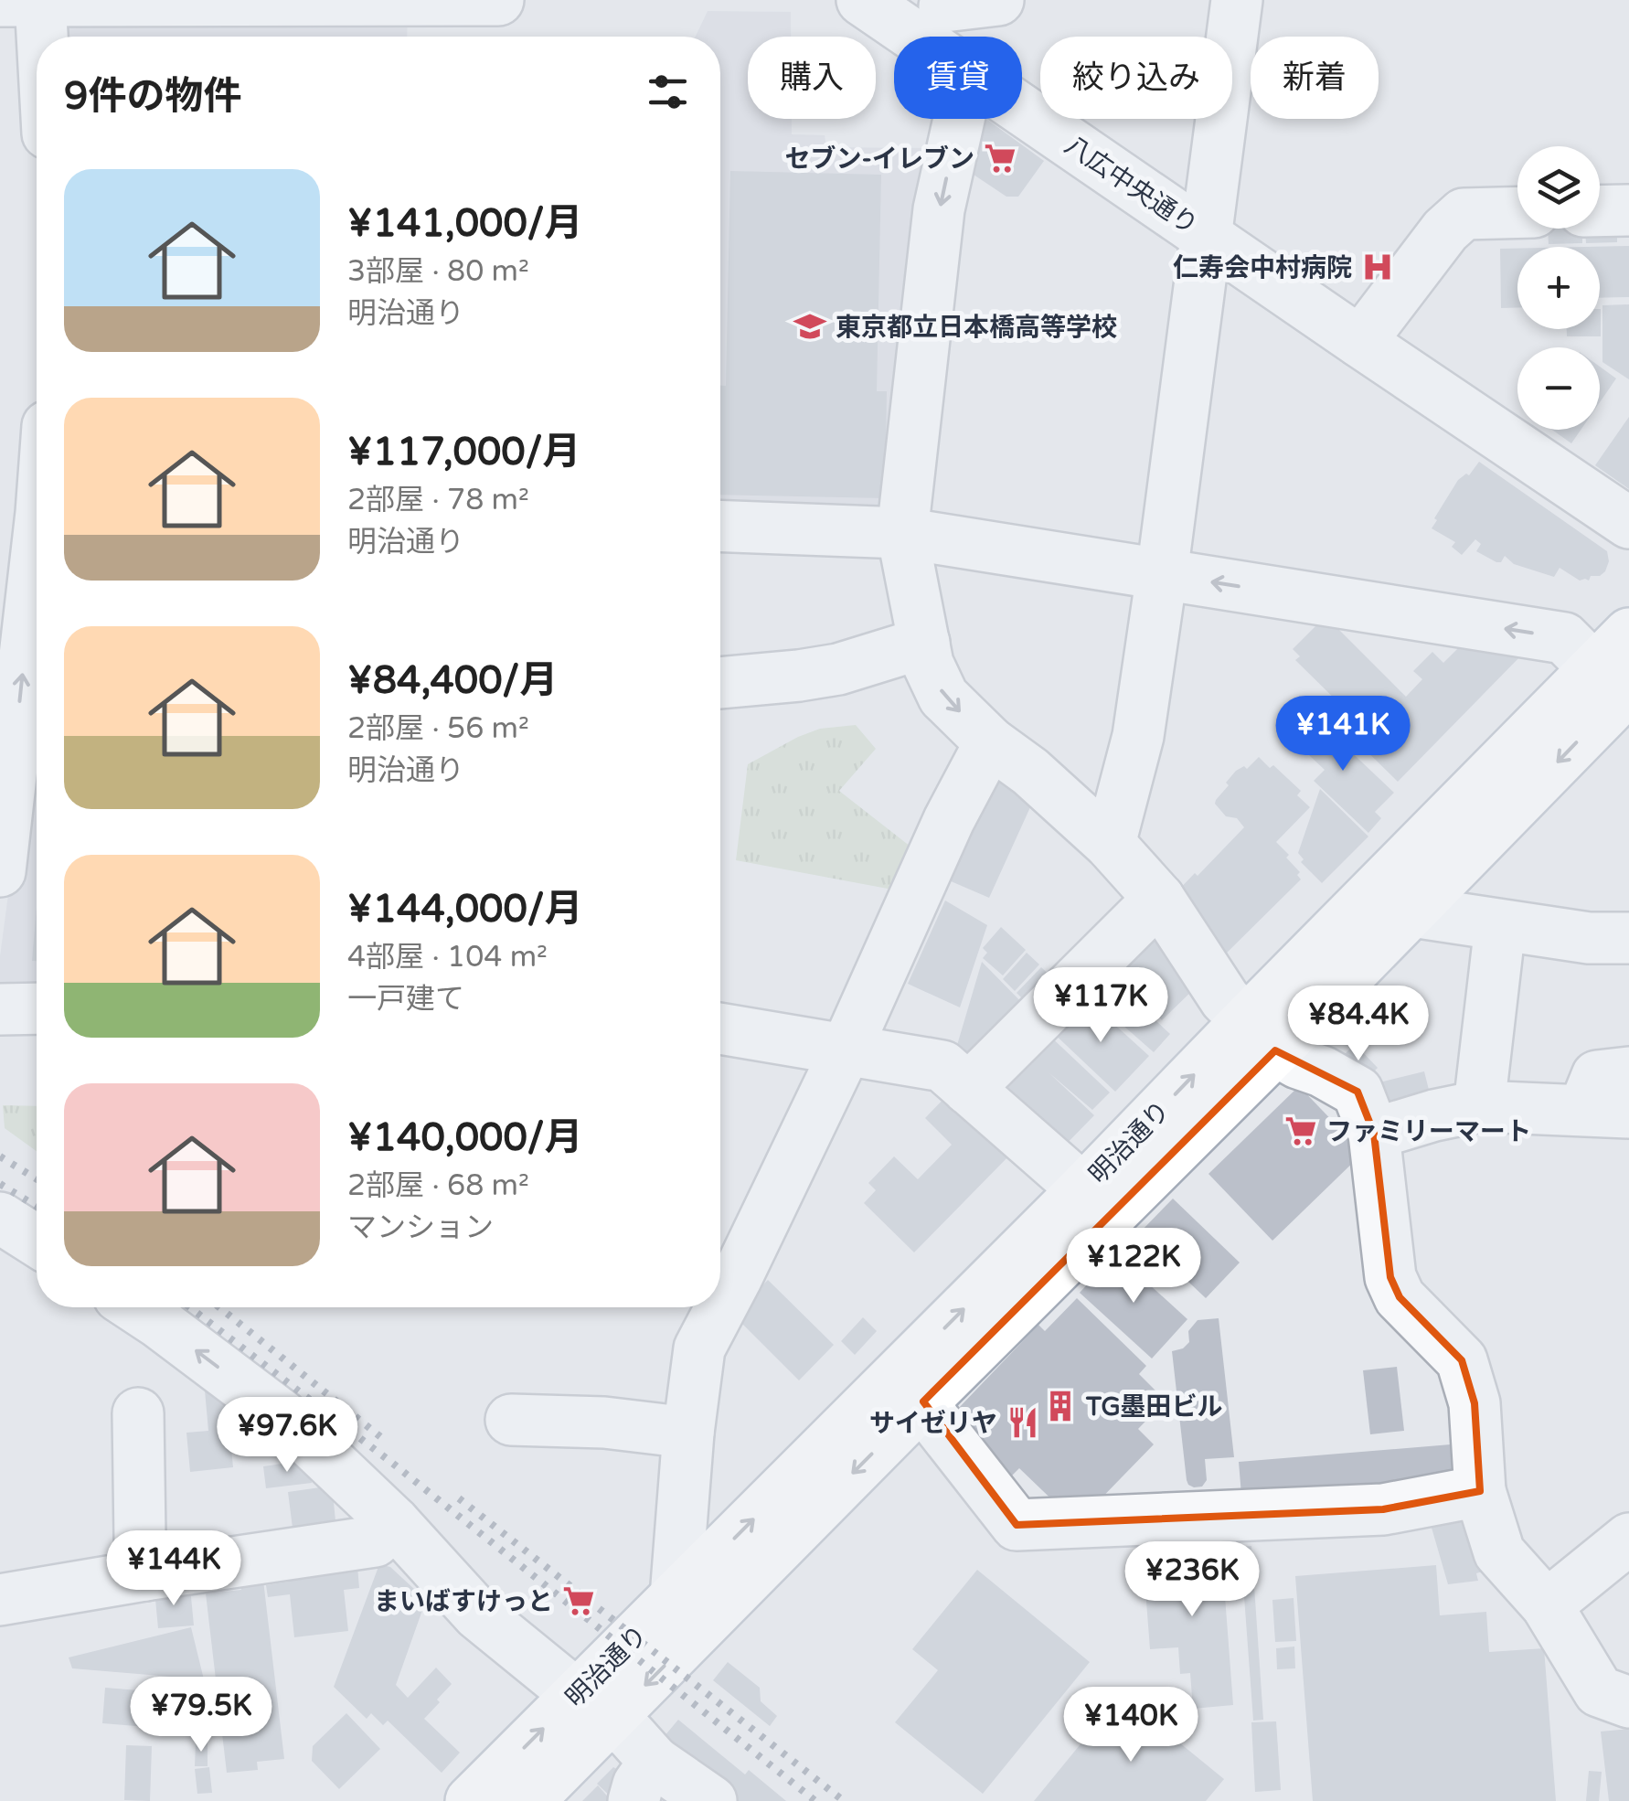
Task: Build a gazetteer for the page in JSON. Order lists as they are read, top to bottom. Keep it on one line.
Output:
{"streets":{"main road":["明治通り"],"street":["八広中央通り"]},"places":{"supermarket":["セブン-イレブン","ファミリーマート","まいばすけっと"],"hospital":["仁寿会中村病院"],"school or university":["東京都立日本橋高等学校"],"building":["TG墨田ビル"],"restaurant":["サイゼリヤ"]},"page":{"chip":["購入","賃貸","絞り込み","新着"],"heading":"9件の物件","map_buttons":["+","−"],"list":[{"name":"¥141,000/月","note":"3部屋 · 80 m² · 明治通り"},{"name":"¥117,000/月","note":"2部屋 · 78 m² · 明治通り"},{"name":"¥84,400/月","note":"2部屋 · 56 m² · 明治通り"},{"name":"¥144,000/月","note":"4部屋 · 104 m² · 一戸建て"},{"name":"¥140,000/月","note":"2部屋 · 68 m² · マンション"}],"price":["¥141K","¥117K","¥84.4K","¥122K","¥97.6K","¥144K","¥236K","¥79.5K","¥140K"]}}
